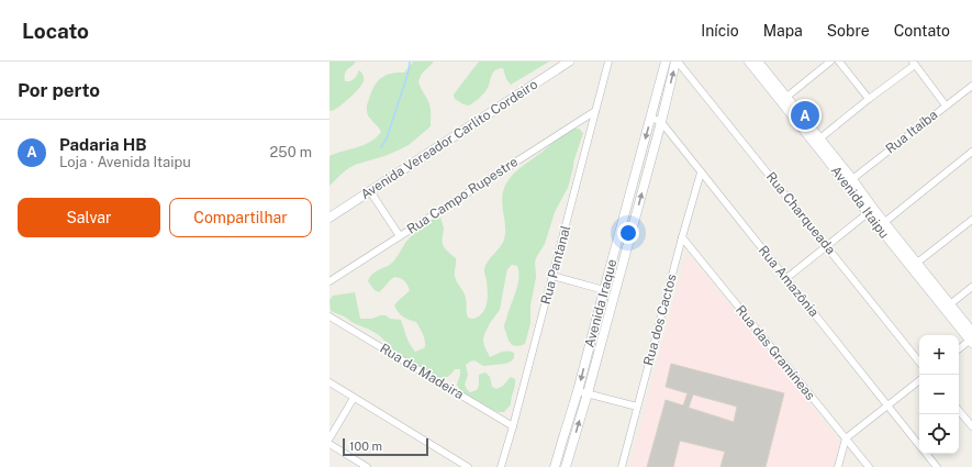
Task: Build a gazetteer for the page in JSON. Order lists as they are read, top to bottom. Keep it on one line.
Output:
{"streets":{"street":["Rua Itaíba","Avenida Vereador Carlito Cordeiro","Rua Campo Rupestre","Avenida Itaipu","Rua Charqueada","Rua Pantanal","Rua Amazônia","Avenida Iraque","Rua dos Cactos","Rua das Gramíneas","Rua da Madeira"]},"crossings":[["Rua Itaíba","Avenida Itaipu"],["Rua Campo Rupestre","Rua Pantanal"],["Rua Charqueada","Avenida Iraque"],["Rua Pantanal","Rua da Madeira"],["Rua Amazônia","Avenida Iraque"],["Rua Amazônia","Rua dos Cactos"],["Rua dos Cactos","Rua das Gramíneas"]],"scale_bar":"100 m","page":{"header":"Locato","nav":["Início","Mapa","Sobre","Contato"],"heading":"Por perto","pins":"A","list":[{"mark":"A","name":"Padaria HB","note":"Loja · Avenida Itaipu","value":"250 m"}],"buttons":["Salvar","Compartilhar"],"map_buttons":["+","−"],"scale":"100 m"}}
